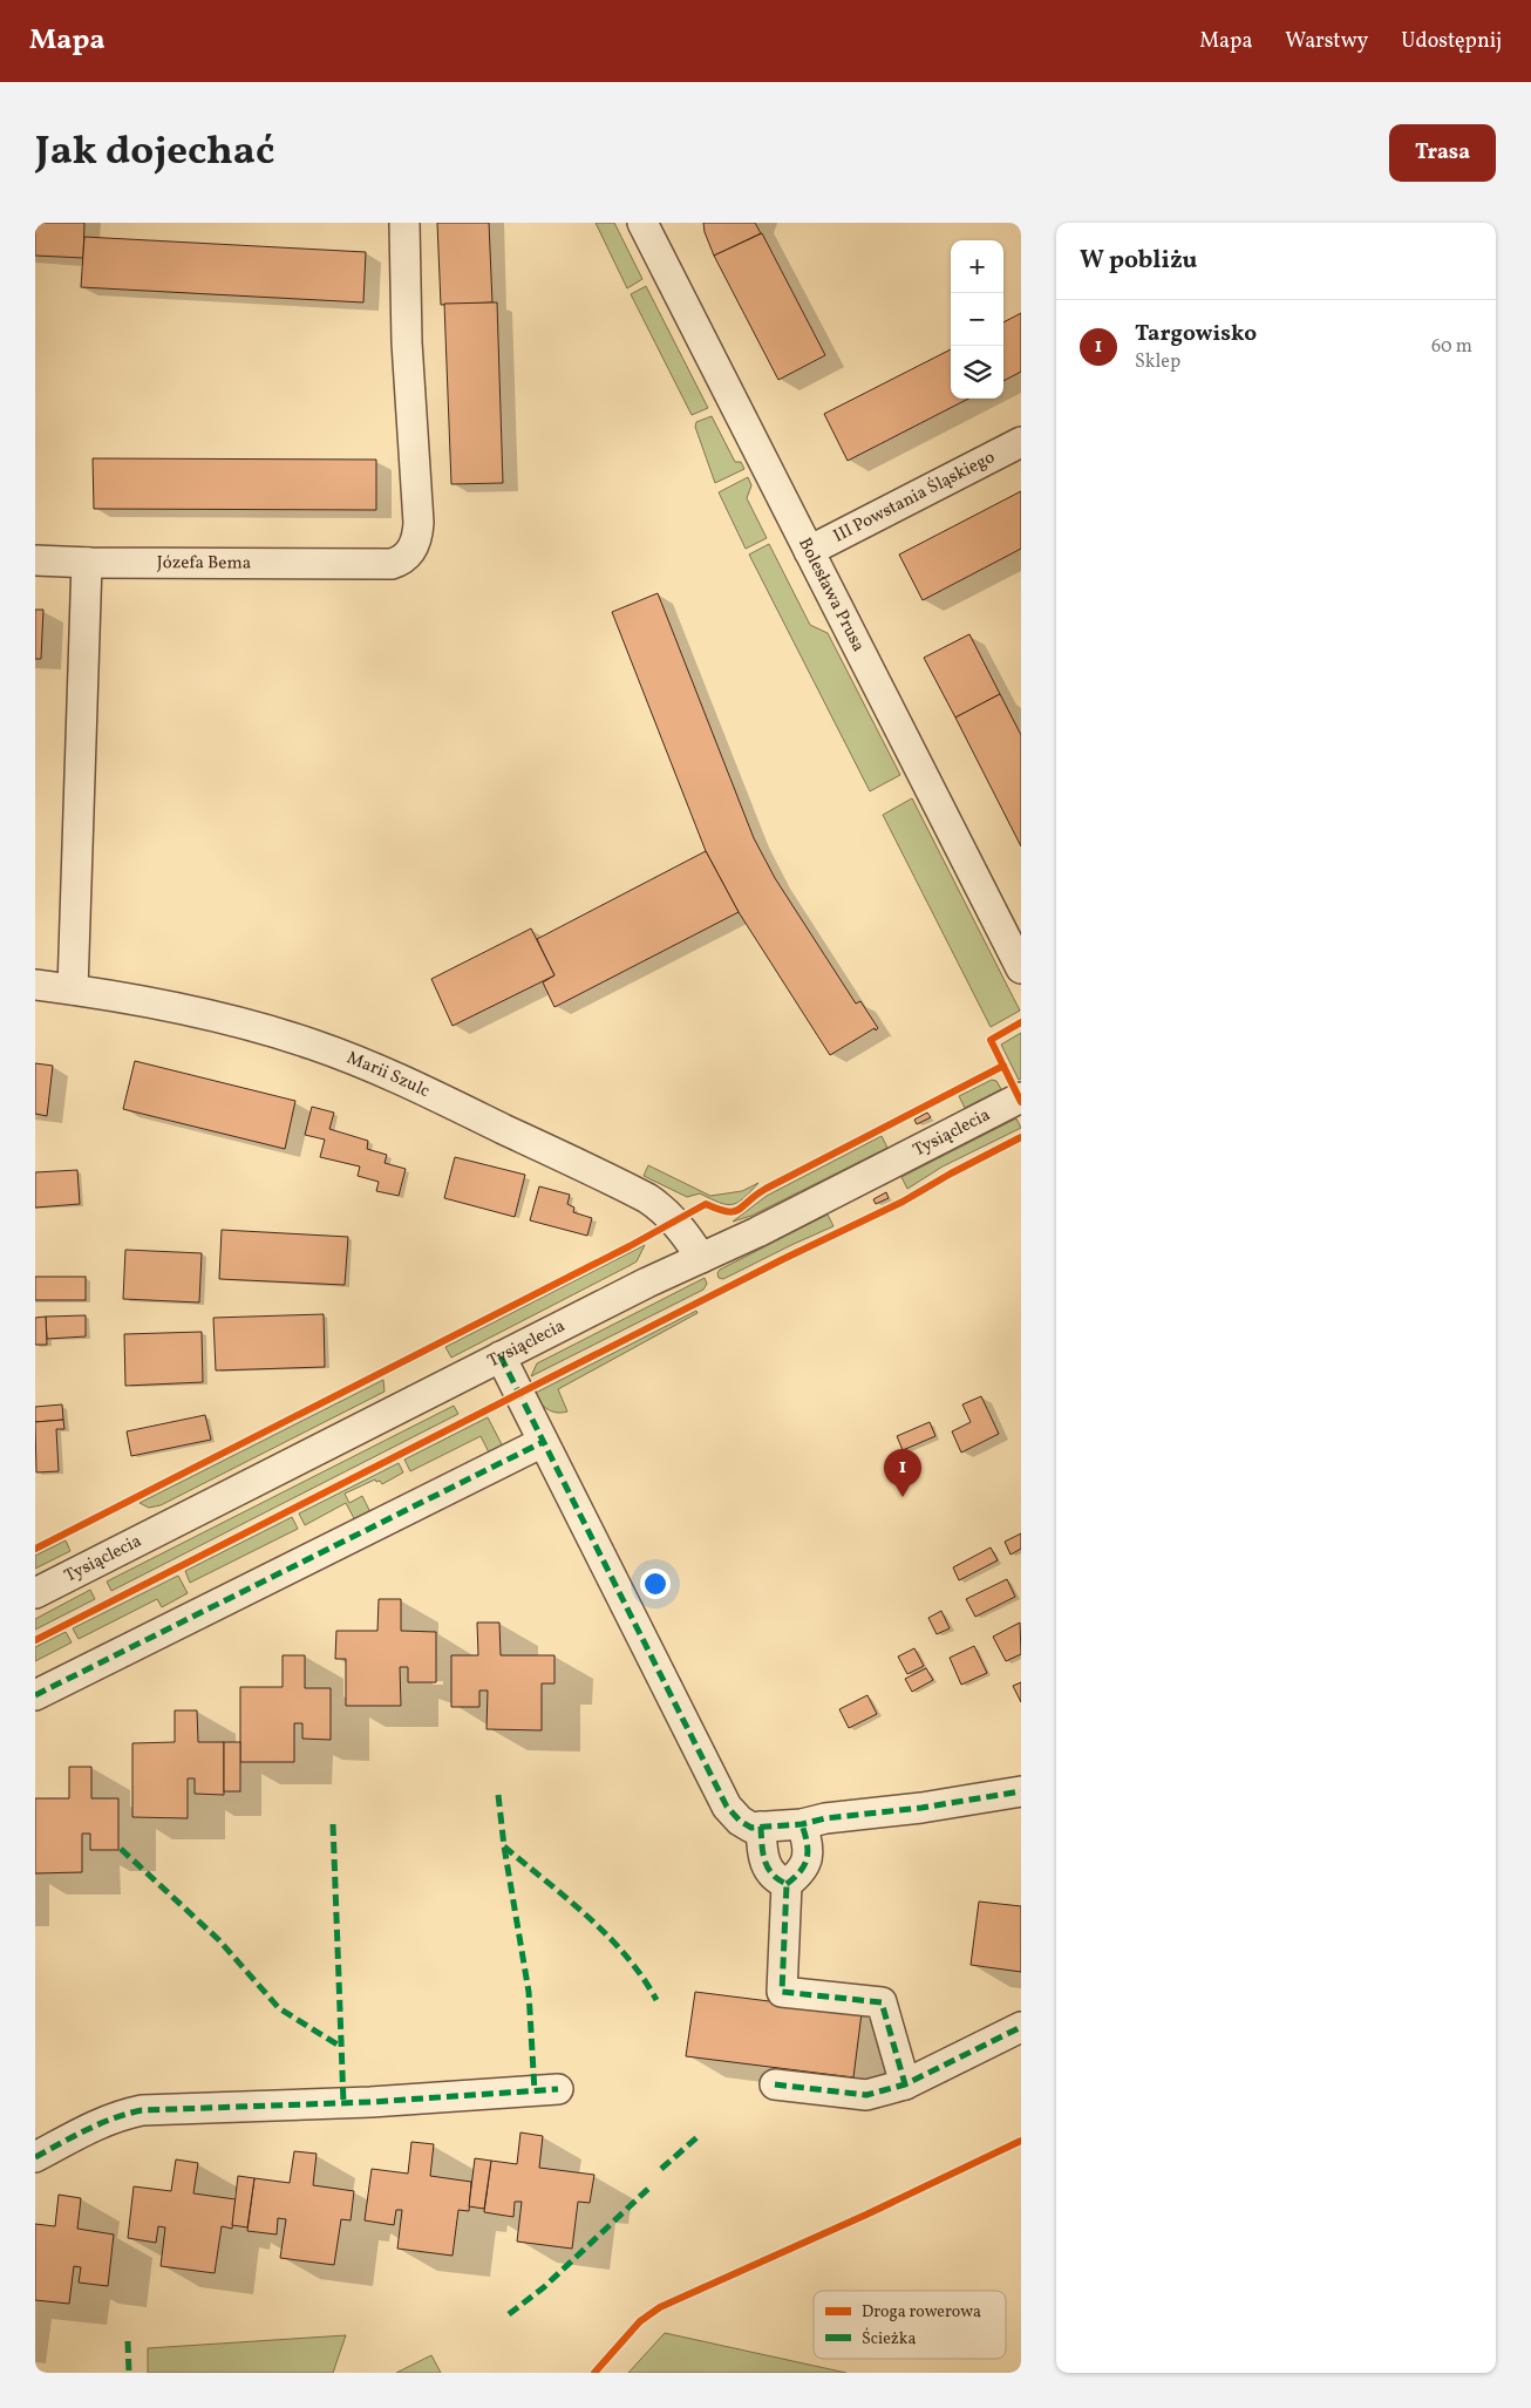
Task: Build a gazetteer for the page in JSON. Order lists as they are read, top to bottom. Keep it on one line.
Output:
{"streets":{"street":["III Powstania Śląskiego","Józefa Bema","Bolesława Prusa","Marii Szulc","Tysiąclecia"]},"crossings":[["III Powstania Śląskiego","Bolesława Prusa"],["Marii Szulc","Tysiąclecia"]],"legend":["Droga rowerowa","Ścieżka"],"page":{"header":"Mapa","nav":["Mapa","Warstwy","Udostępnij"],"title":"Jak dojechać","buttons":"Trasa","heading":"W pobliżu","map_buttons":["+","−"],"list":[{"mark":"1","name":"Targowisko","note":"Sklep","value":"60 m"}],"pins":"1"}}
